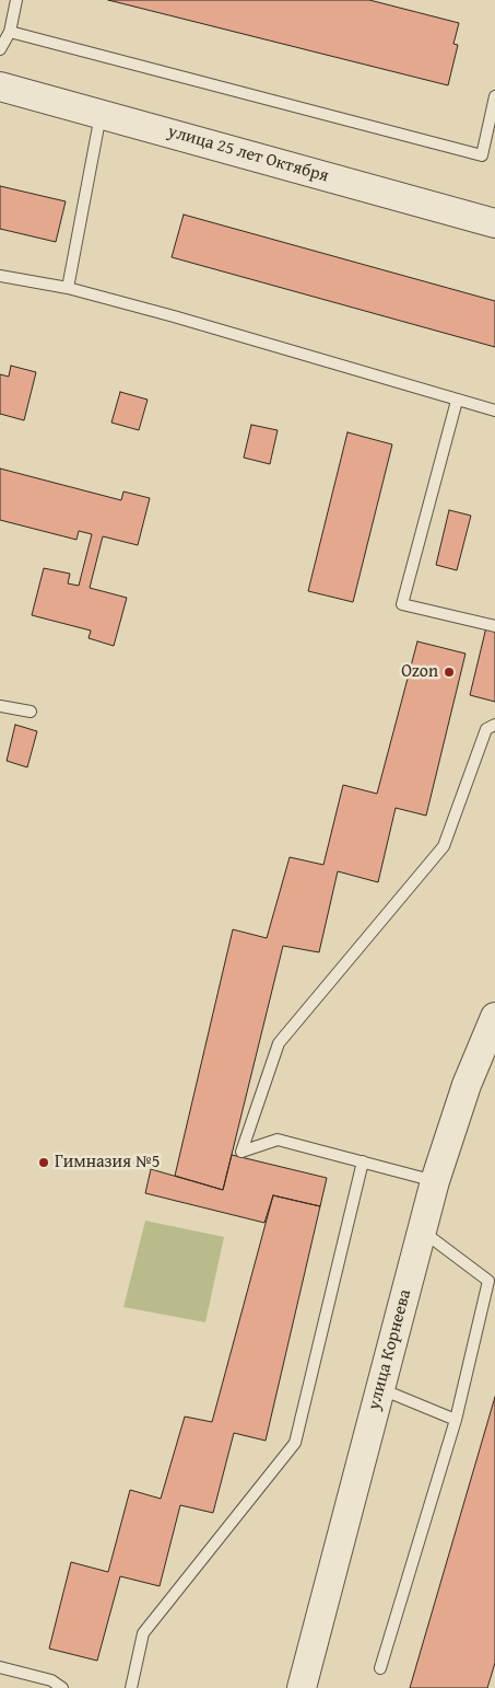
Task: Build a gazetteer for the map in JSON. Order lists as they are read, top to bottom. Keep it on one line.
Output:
{"streets":{"street":["улица 25 лет Октября","улица Корнеева"]},"places":["Ozon","Гимназия №5"]}
